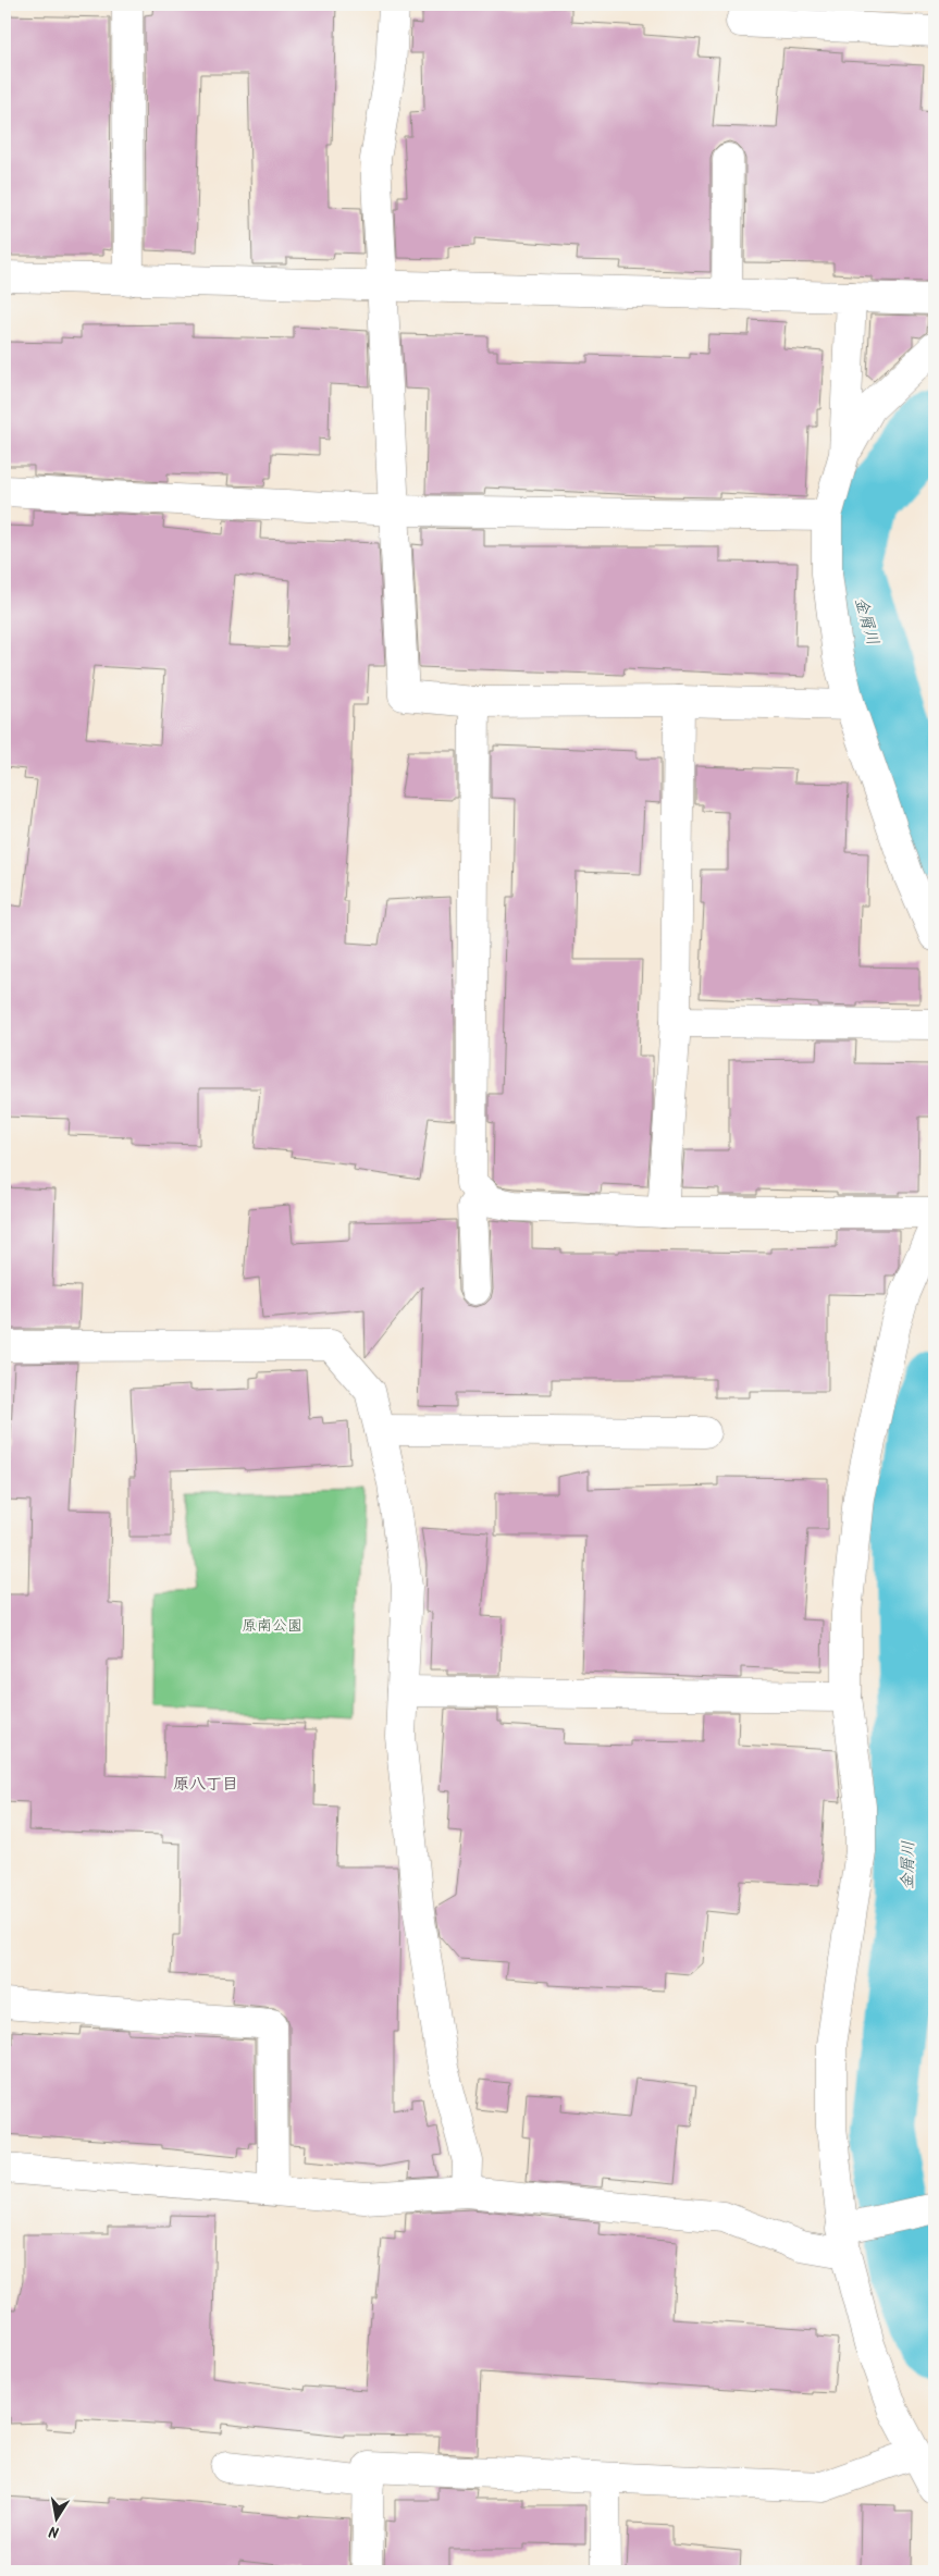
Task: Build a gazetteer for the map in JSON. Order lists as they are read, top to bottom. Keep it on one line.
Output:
{"districts":["原八丁目"],"water":["金屑川"],"parks":["原南公園"],"north":"bottom"}
